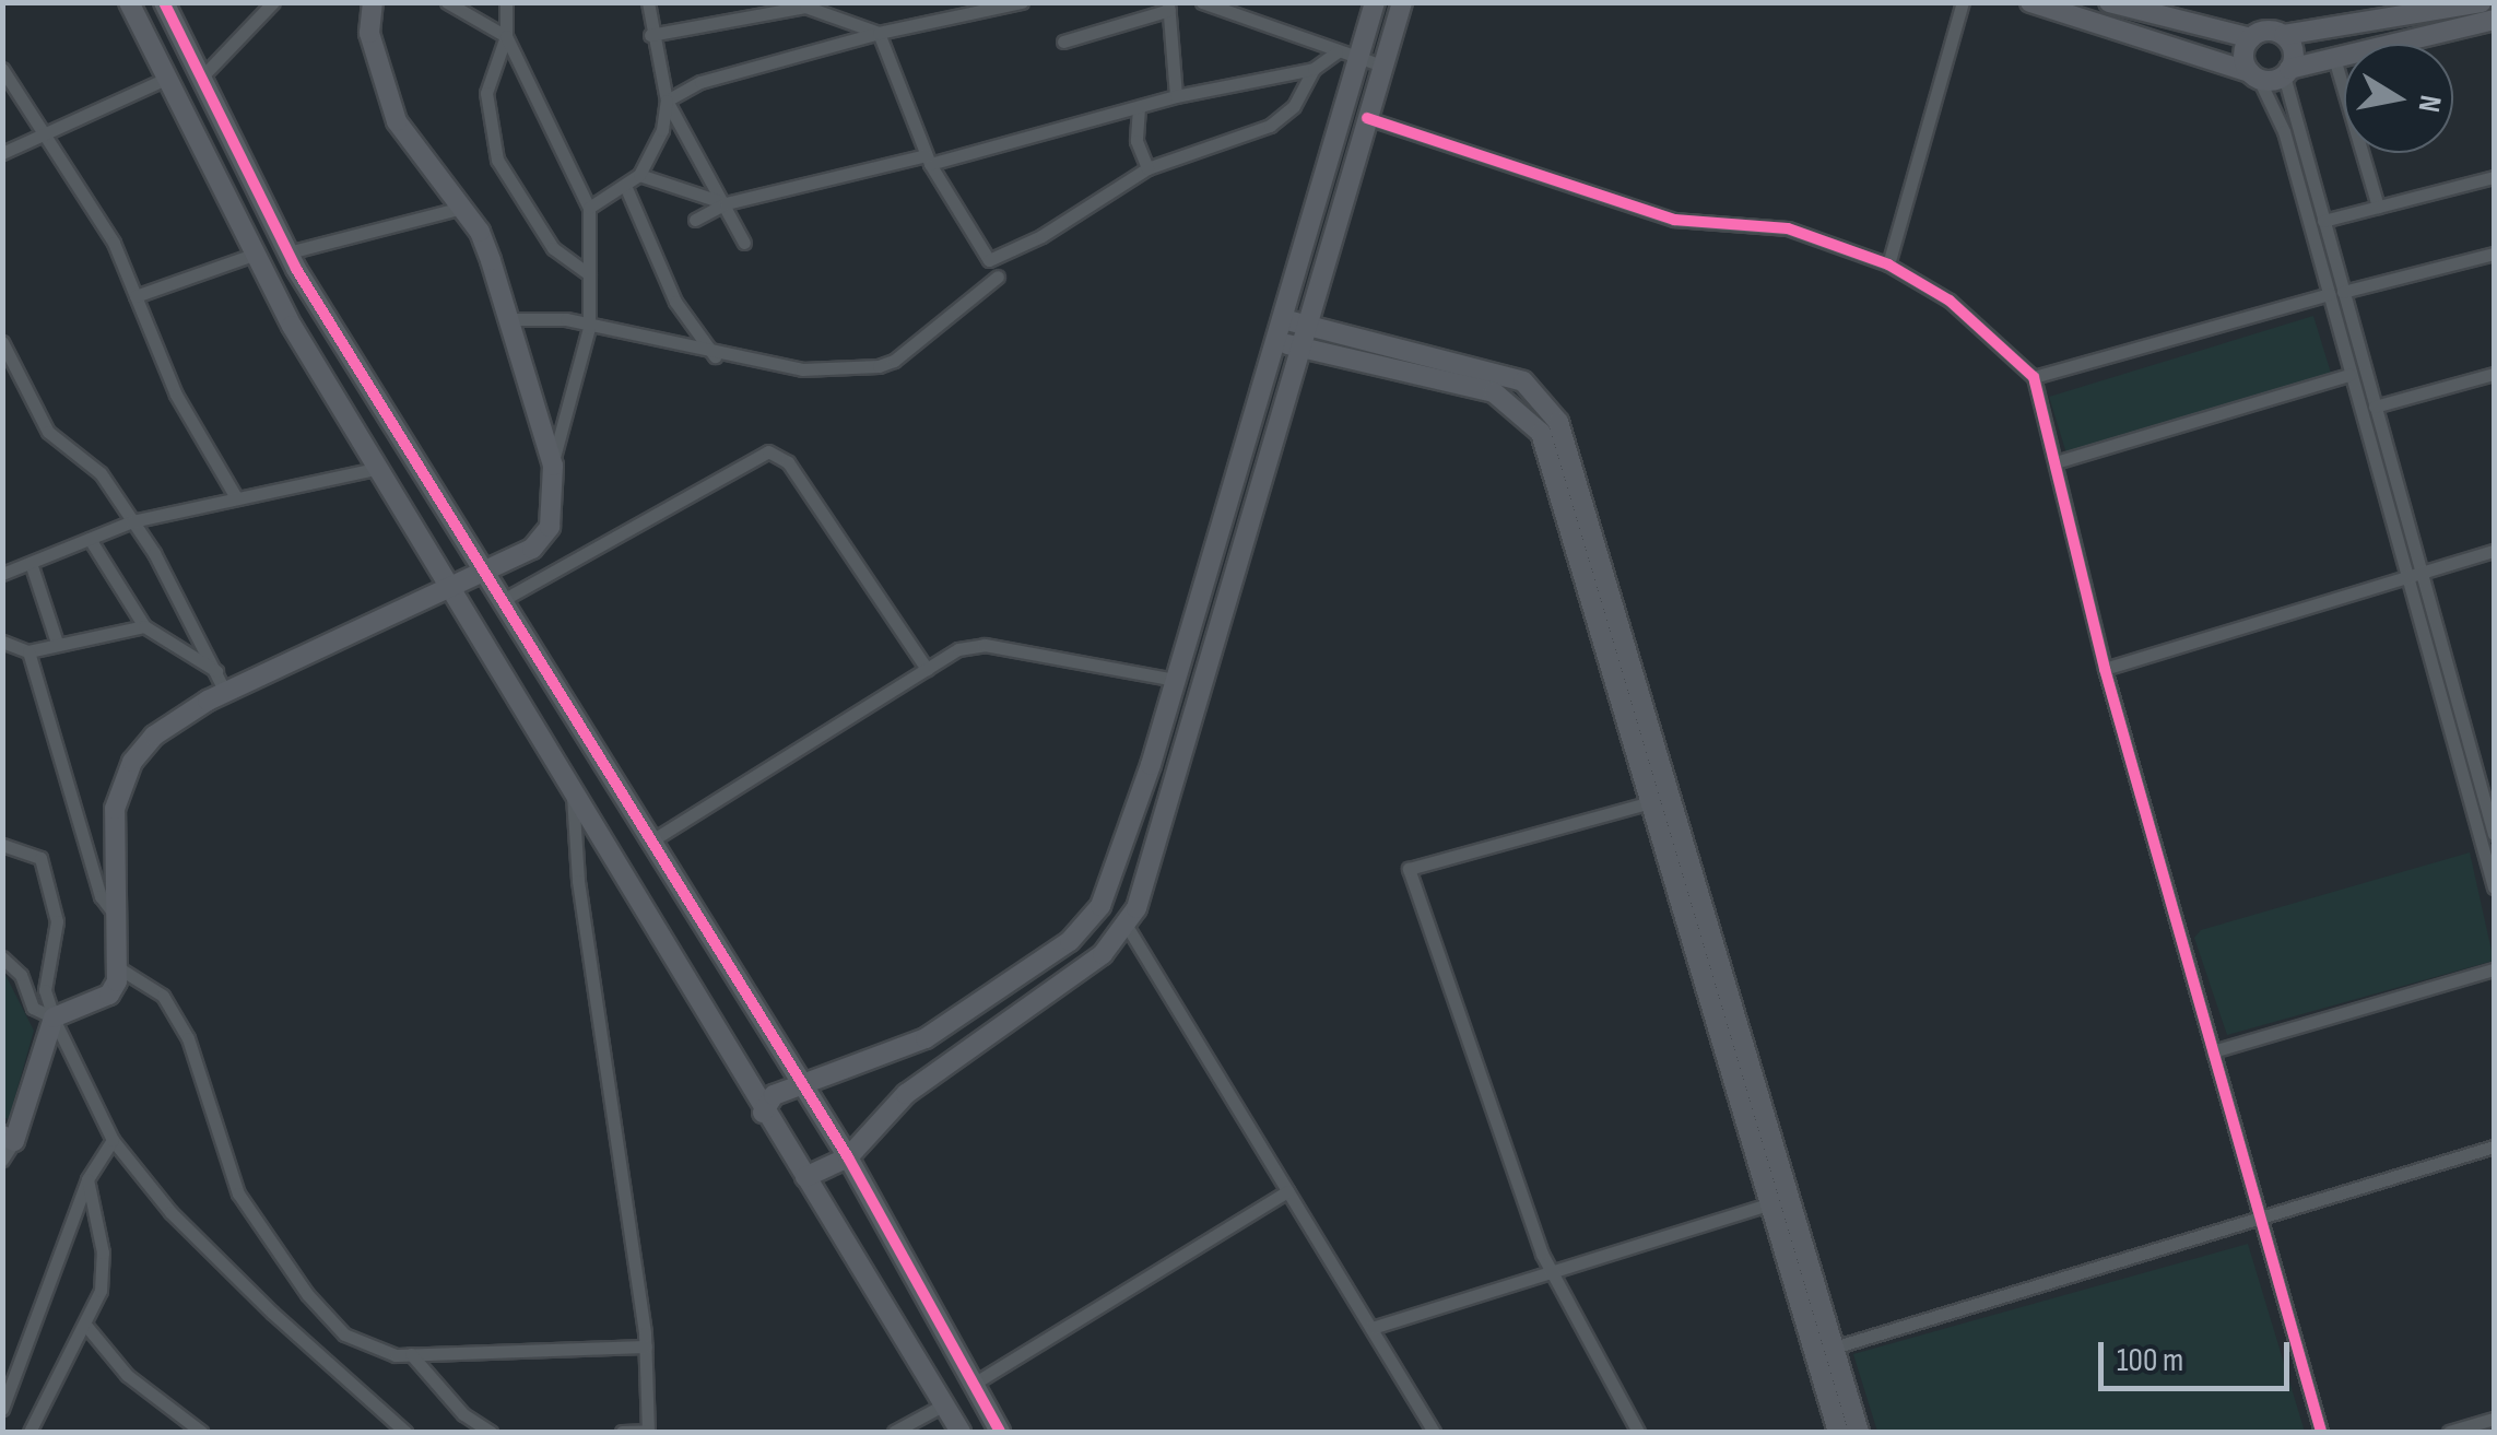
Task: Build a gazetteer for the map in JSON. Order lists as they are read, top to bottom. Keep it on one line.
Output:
{"scale_bar":"100 m","north":"right"}
